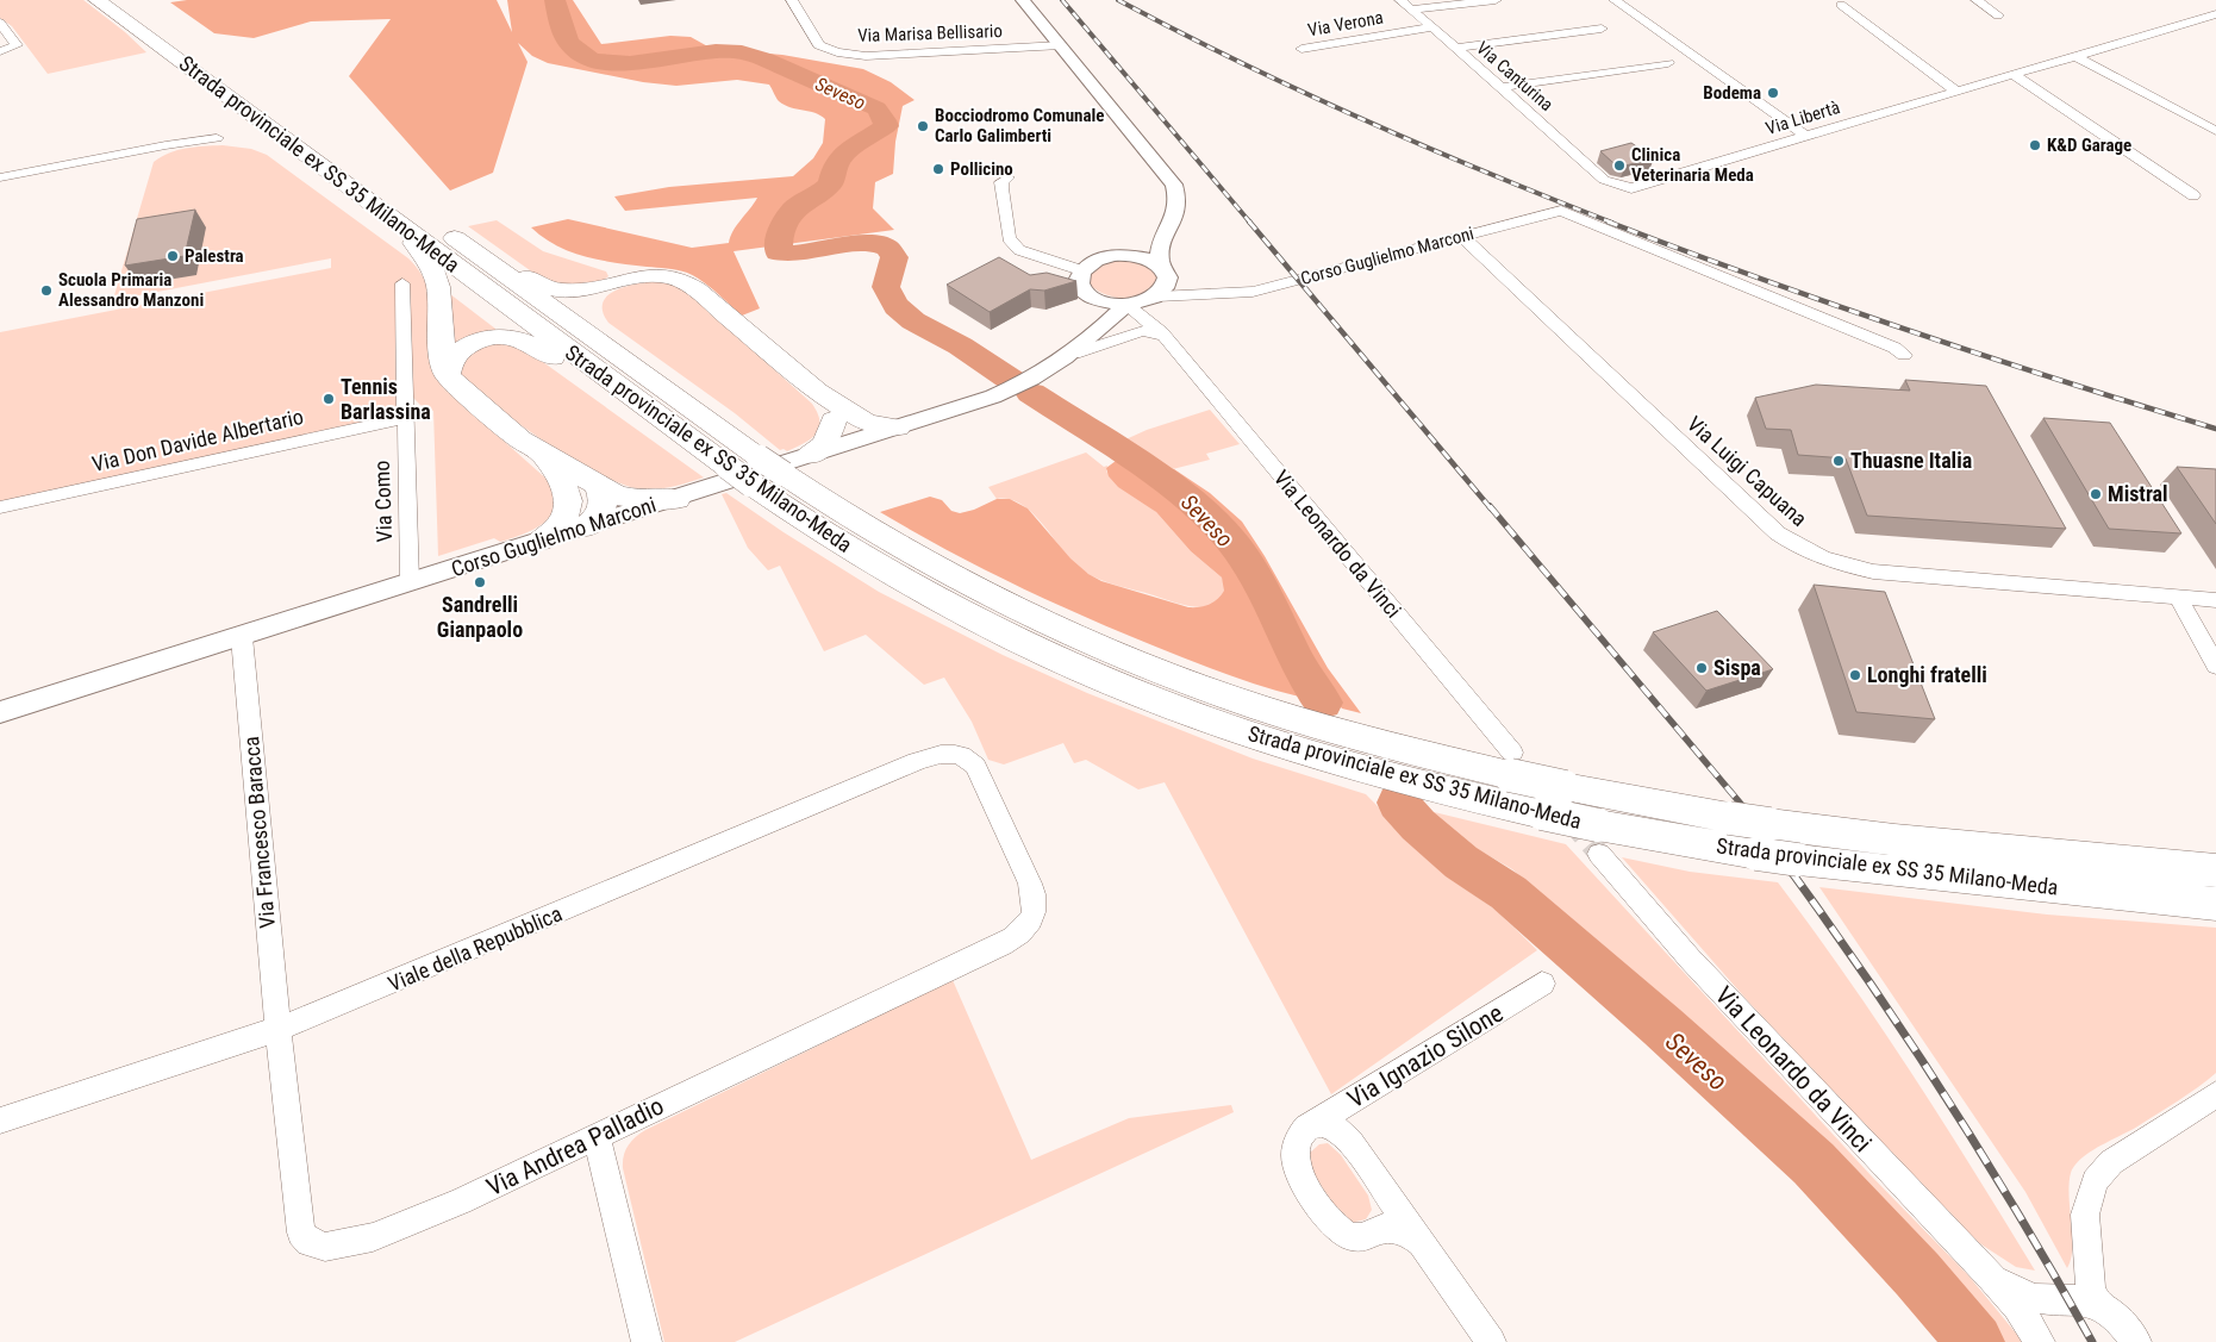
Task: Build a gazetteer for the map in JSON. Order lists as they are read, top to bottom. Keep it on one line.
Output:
{"streets":{"highway":["Strada provinciale ex SS 35 Milano-Meda"],"street":["Via Verona","Via Marisa Bellisario","Via Canturina","Via Libertà","Corso Guglielmo Marconi","Via Don Davide Albertario","Via Luigi Capuana","Via Como","Via Leonardo da Vinci","Via Francesco Baracca","Viale della Repubblica","Via Ignazio Silone","Via Andrea Palladio"]},"crossings":[["Via Verona","Via Canturina"],["Via Canturina","Via Libertà"],["Strada provinciale ex SS 35 Milano-Meda","Via Leonardo da Vinci"],["Corso Guglielmo Marconi","Via Luigi Capuana"],["Corso Guglielmo Marconi","Via Como"],["Corso Guglielmo Marconi","Via Francesco Baracca"],["Via Don Davide Albertario","Via Como"],["Via Francesco Baracca","Viale della Repubblica"],["Via Francesco Baracca","Via Andrea Palladio"],["Viale della Repubblica","Via Andrea Palladio"]],"water":["Seveso"],"places":["Bodema","Bocciodromo Comunale Carlo Galimberti","K&D Garage","Clinica Veterinaria Meda","Pollicino","Palestra","Scuola Primaria Alessandro Manzoni","Tennis Barlassina","Thuasne Italia","Mistral","Sandrelli Gianpaolo","Sispa","Longhi fratelli"]}
